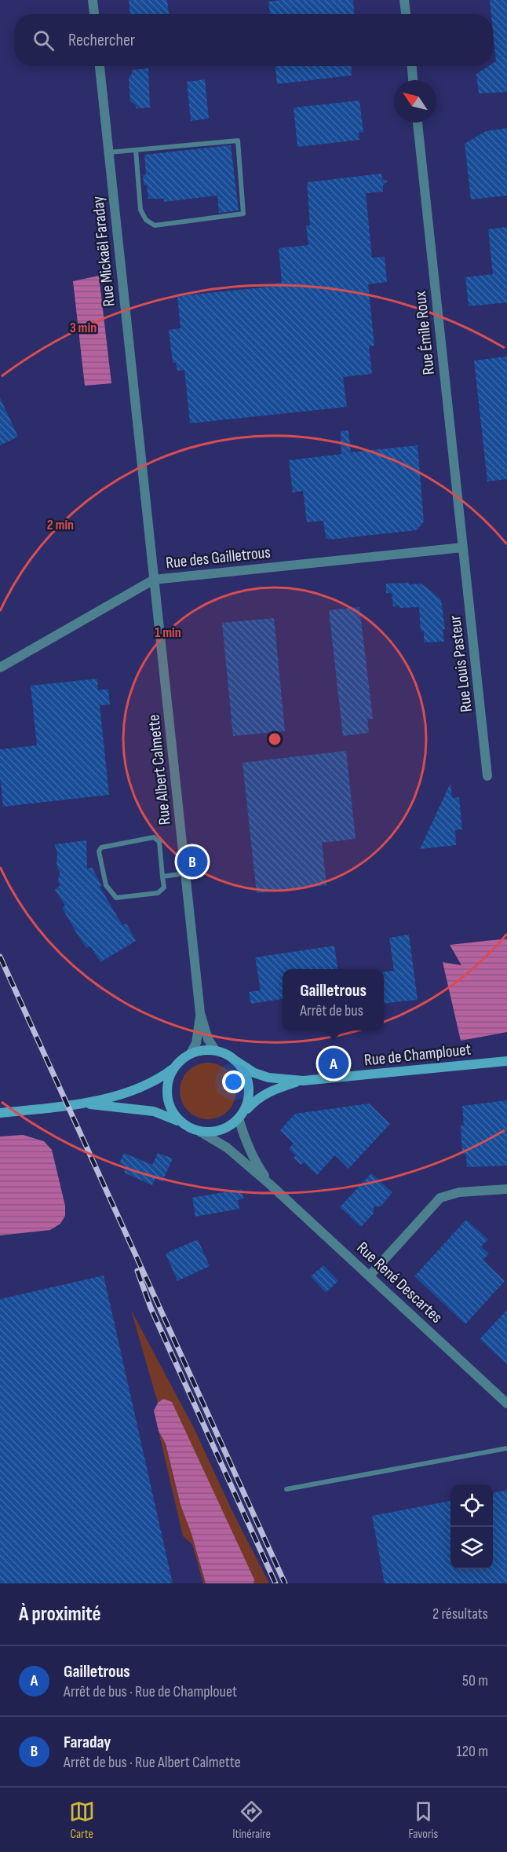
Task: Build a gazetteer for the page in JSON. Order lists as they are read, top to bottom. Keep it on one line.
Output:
{"streets":{"street":["Rue Mickaël Faraday","Rue Émile Roux","Rue des Gailletrous","Rue Louis Pasteur","Rue Albert Calmette","Rue de Champlouet","Rue René Descartes"]},"crossings":[["Rue Mickaël Faraday","Rue des Gailletrous"],["Rue Mickaël Faraday","Rue Albert Calmette"],["Rue Émile Roux","Rue des Gailletrous"],["Rue Émile Roux","Rue Louis Pasteur"],["Rue des Gailletrous","Rue Louis Pasteur"],["Rue des Gailletrous","Rue Albert Calmette"],["Rue Albert Calmette","Rue de Champlouet"],["Rue Albert Calmette","Rue René Descartes"],["Rue de Champlouet","Rue René Descartes"]],"north":"top left","page":{"search":"Rechercher","pins":["B","A"],"popup":["Gailletrous","Arrêt de bus"],"heading":["À proximité","2 résultats"],"list":[{"mark":"A","name":"Gailletrous","note":"Arrêt de bus · Rue de Champlouet","value":"50 m"},{"mark":"B","name":"Faraday","note":"Arrêt de bus · Rue Albert Calmette","value":"120 m"}],"nav":["Carte","Itinéraire","Favoris"]},"rings":["3 min","2 min","1 min"]}
